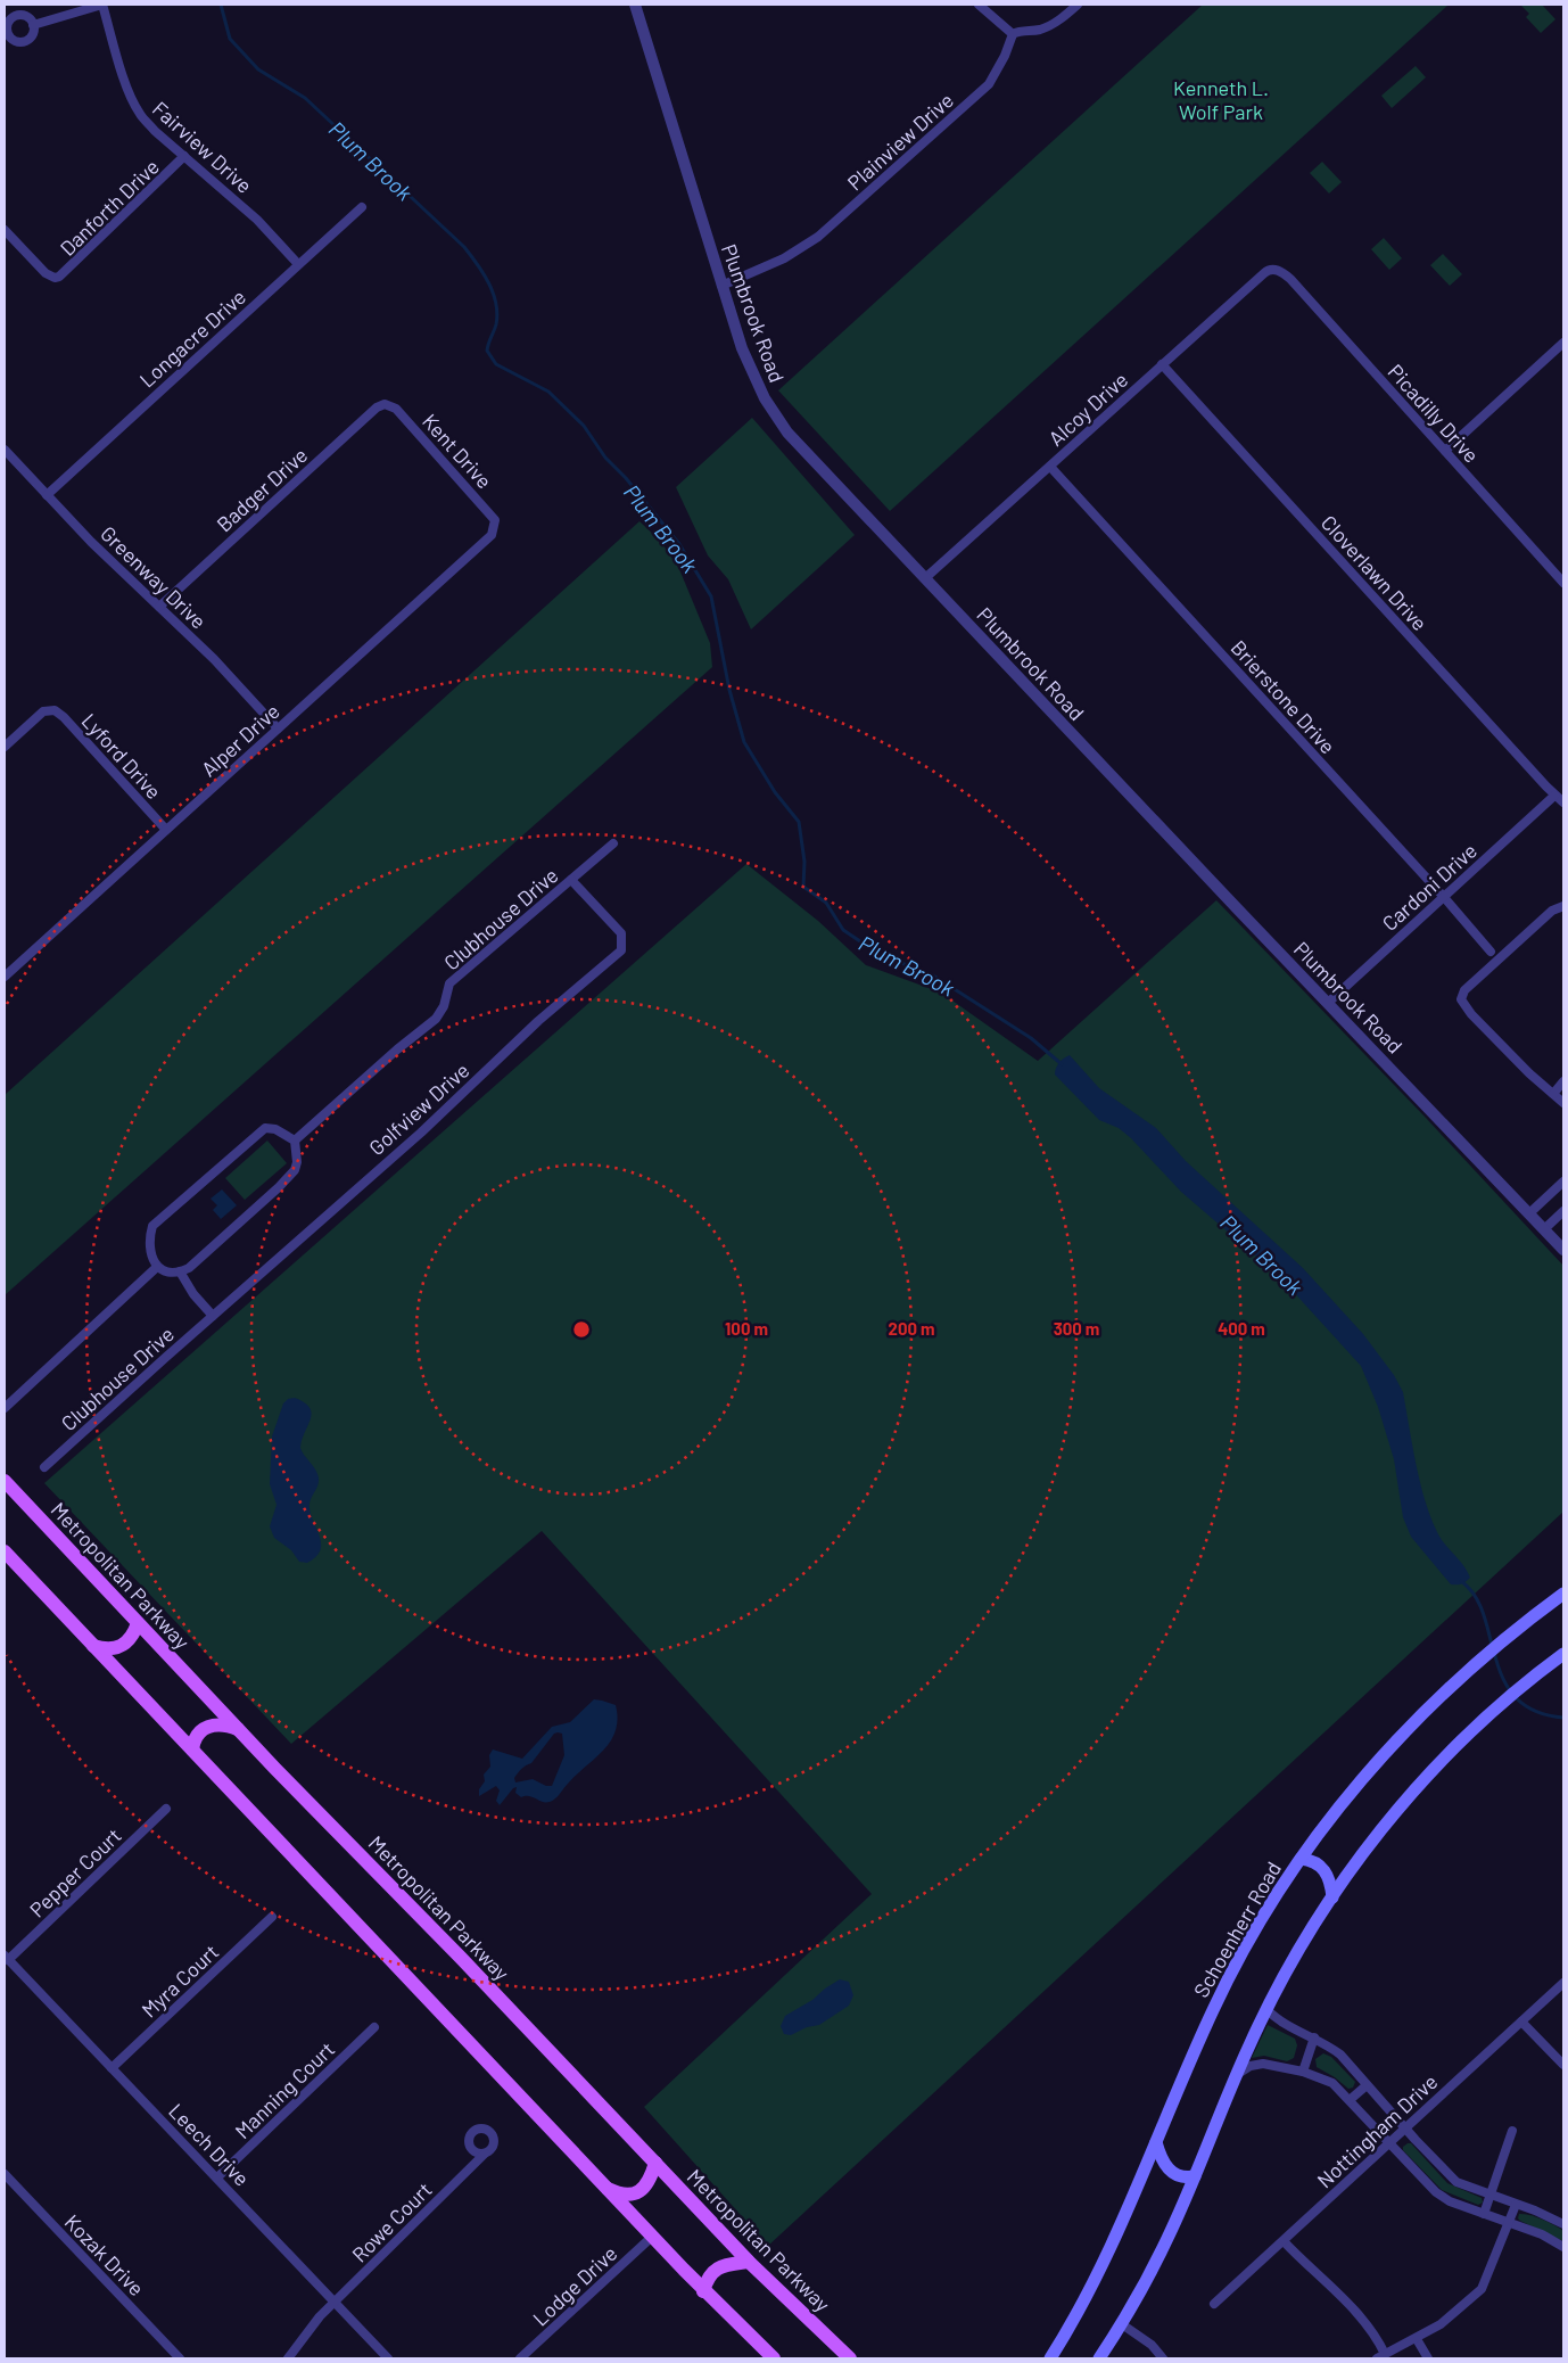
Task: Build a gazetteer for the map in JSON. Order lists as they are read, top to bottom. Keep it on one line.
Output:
{"streets":{"main road":["Metropolitan Parkway","Schoenherr Road"],"street":["Plainview Drive","Fairview Drive","Danforth Drive","Plumbrook Road","Longacre Drive","Alcoy Drive","Picadilly Drive","Kent Drive","Badger Drive","Cloverlawn Drive","Greenway Drive","Brierstone Drive","Alper Drive","Lyford Drive","Cardoni Drive","Clubhouse Drive","Golfview Drive","Pepper Court","Myra Court","Manning Court","Nottingham Drive","Leech Drive","Rowe Court","Kozak Drive","Lodge Drive"]},"crossings":[["Plainview Drive","Plumbrook Road"],["Fairview Drive","Danforth Drive"],["Fairview Drive","Longacre Drive"],["Plumbrook Road","Alcoy Drive"],["Plumbrook Road","Cardoni Drive"],["Longacre Drive","Greenway Drive"],["Alcoy Drive","Picadilly Drive"],["Alcoy Drive","Cloverlawn Drive"],["Alcoy Drive","Brierstone Drive"],["Kent Drive","Badger Drive"],["Kent Drive","Alper Drive"],["Badger Drive","Greenway Drive"],["Cloverlawn Drive","Cardoni Drive"],["Greenway Drive","Alper Drive"],["Brierstone Drive","Cardoni Drive"],["Alper Drive","Lyford Drive"],["Clubhouse Drive","Golfview Drive"],["Pepper Court","Leech Drive"],["Myra Court","Leech Drive"],["Manning Court","Leech Drive"],["Leech Drive","Rowe Court"]],"water":["Plum Brook"],"parks":["Kenneth L. Wolf Park"],"rings":["100 m","200 m","300 m","400 m"]}
